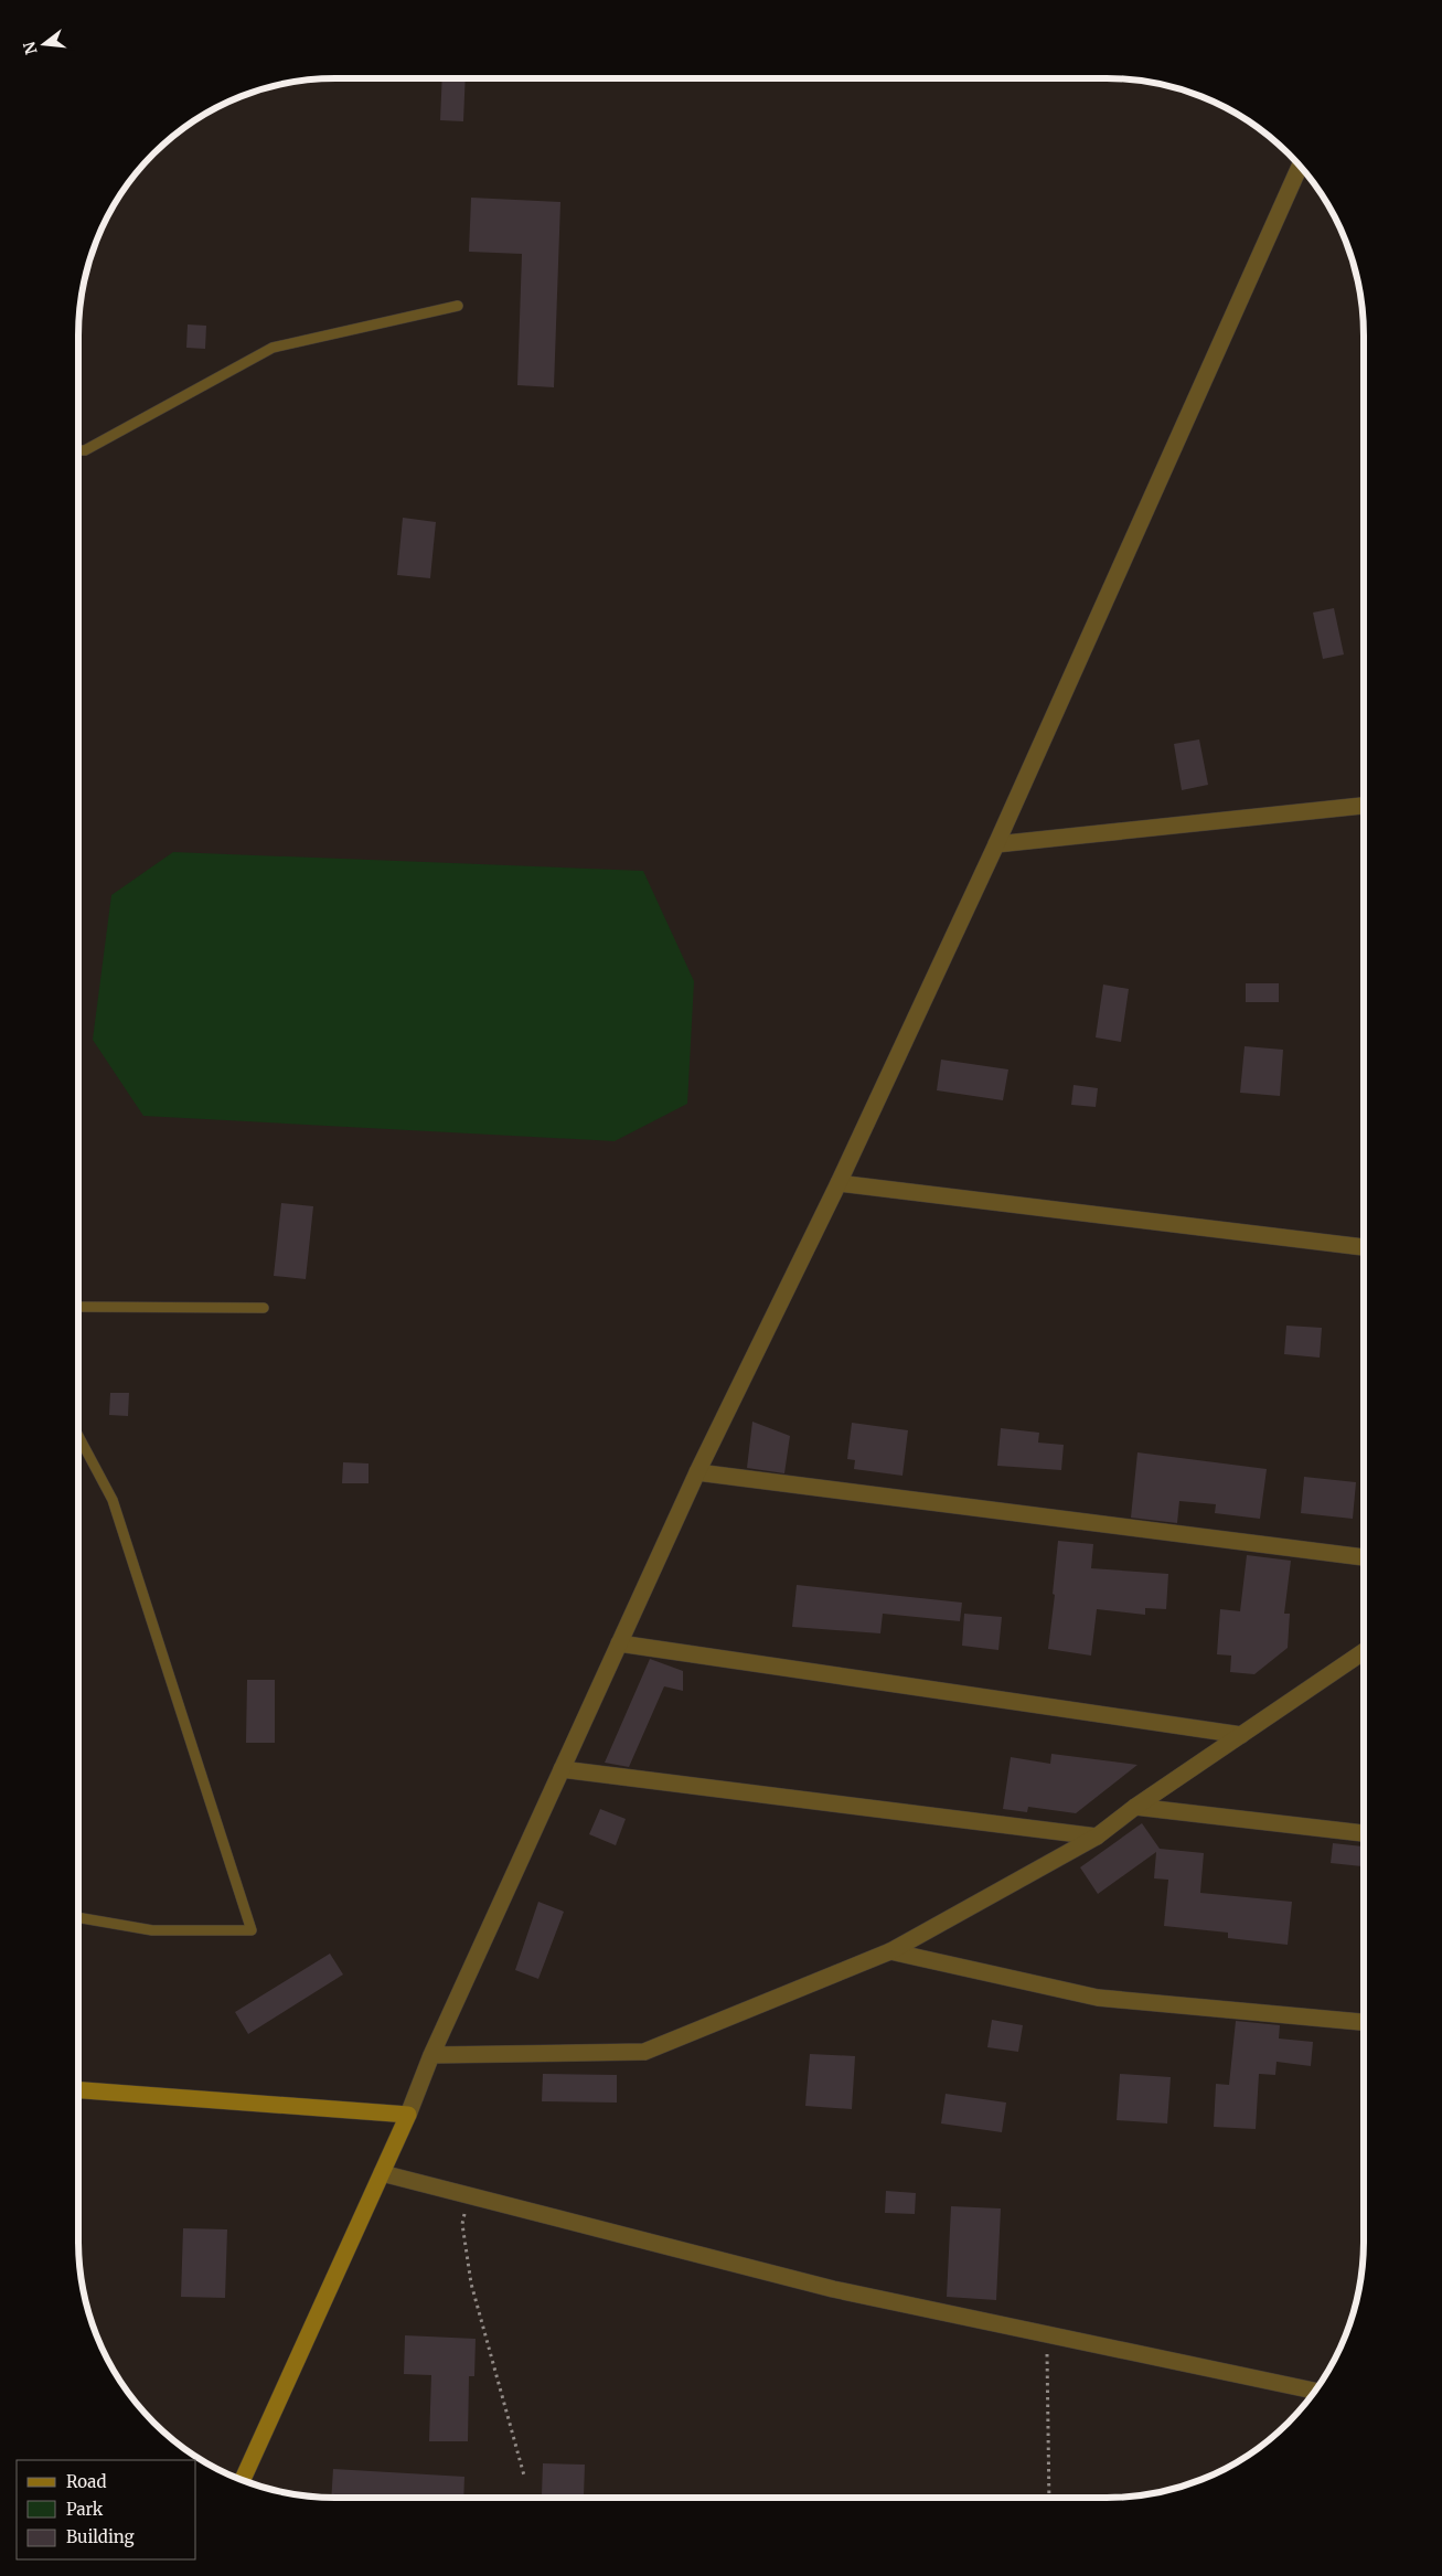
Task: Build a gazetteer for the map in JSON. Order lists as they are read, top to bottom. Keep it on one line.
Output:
{"legend":["Road","Park","Building"],"north":"left"}
